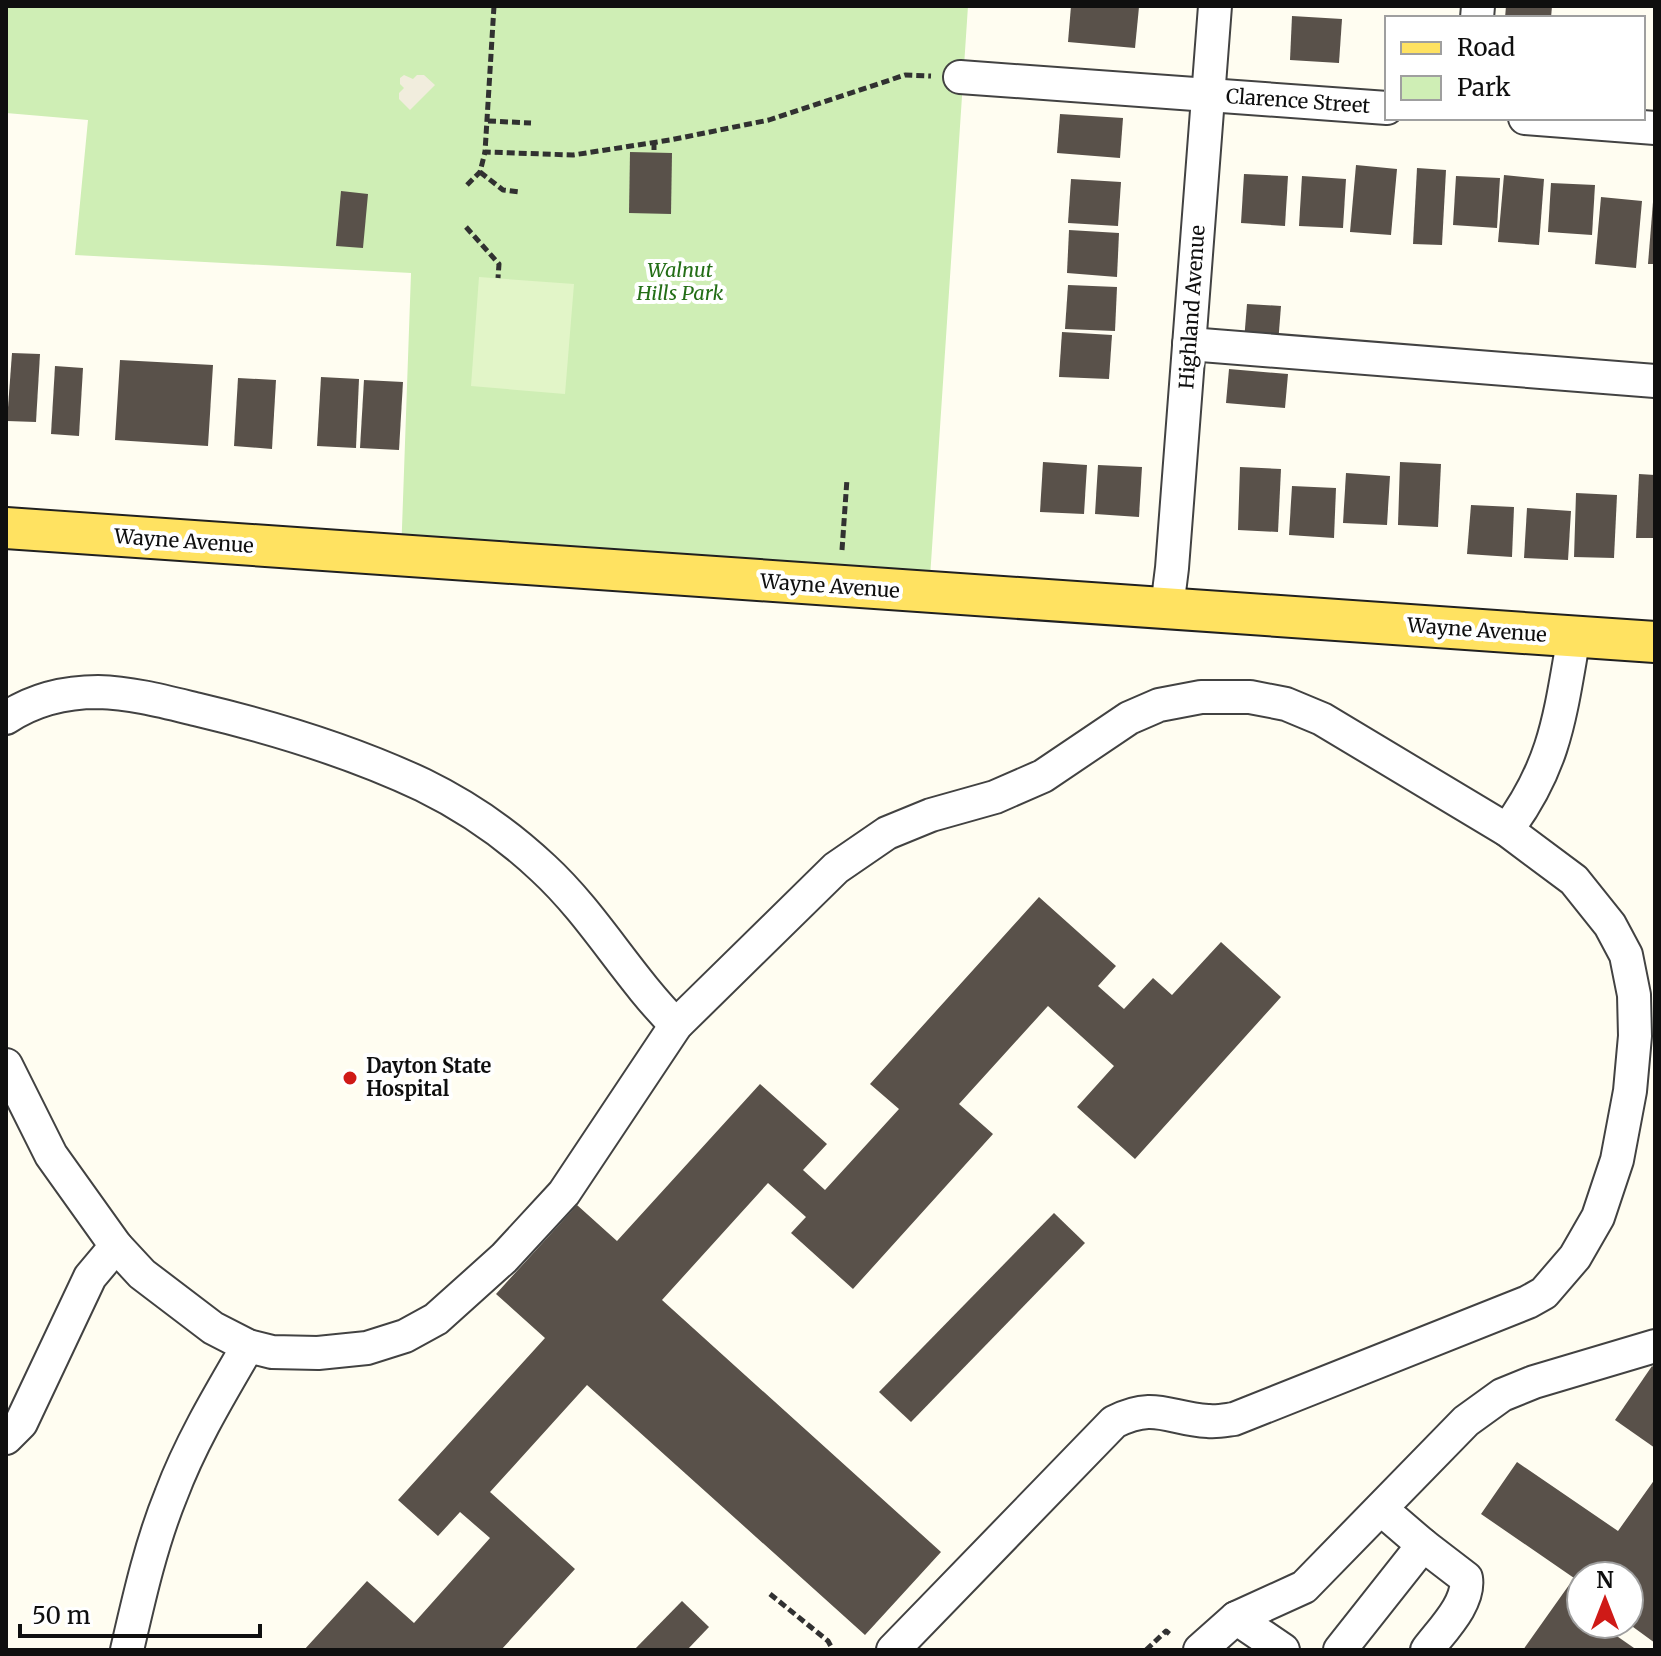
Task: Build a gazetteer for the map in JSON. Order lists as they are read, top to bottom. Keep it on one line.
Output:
{"streets":{"main road":["Wayne Avenue"],"street":["Clarence Street","Highland Avenue"]},"crossings":[["Clarence Street","Highland Avenue"],["Highland Avenue","Wayne Avenue"]],"parks":["Walnut Hills Park"],"places":["Dayton State Hospital"],"legend":["Road","Park"],"scale_bar":"50 m","north":"top"}
